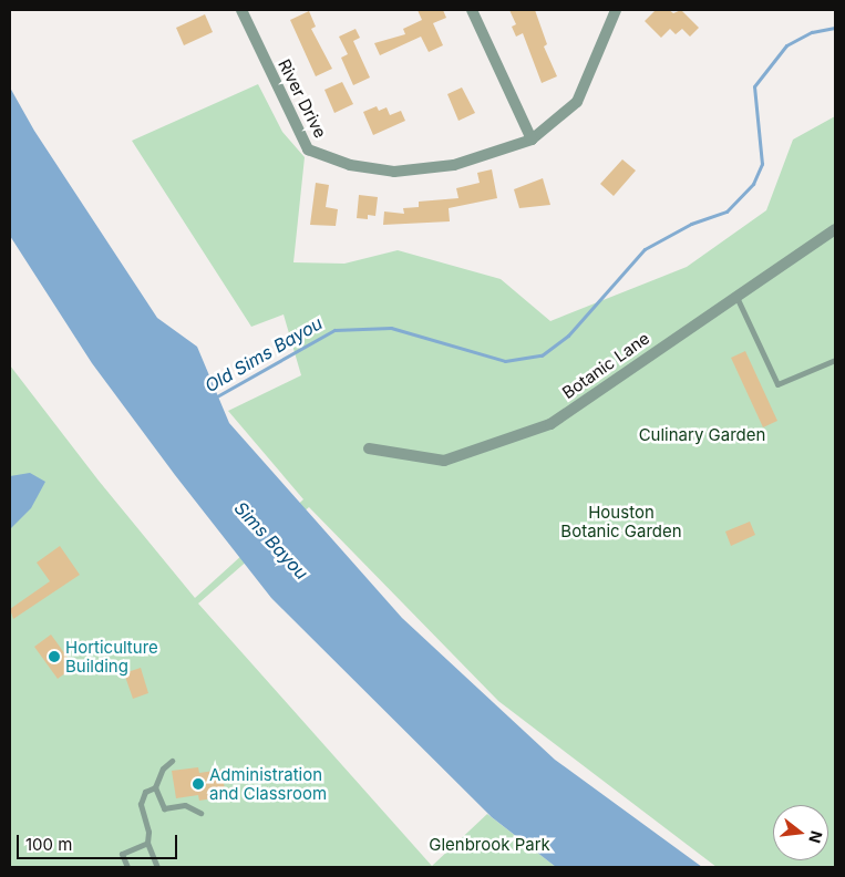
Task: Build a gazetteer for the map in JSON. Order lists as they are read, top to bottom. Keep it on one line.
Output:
{"streets":{"street":["River Drive","Botanic Lane"]},"water":["Old Sims Bayou","Sims Bayou"],"parks":["Culinary Garden","Houston Botanic Garden","Glenbrook Park"],"places":["Horticulture Building","Administration and Classroom"],"scale_bar":"100 m","north":"right"}
